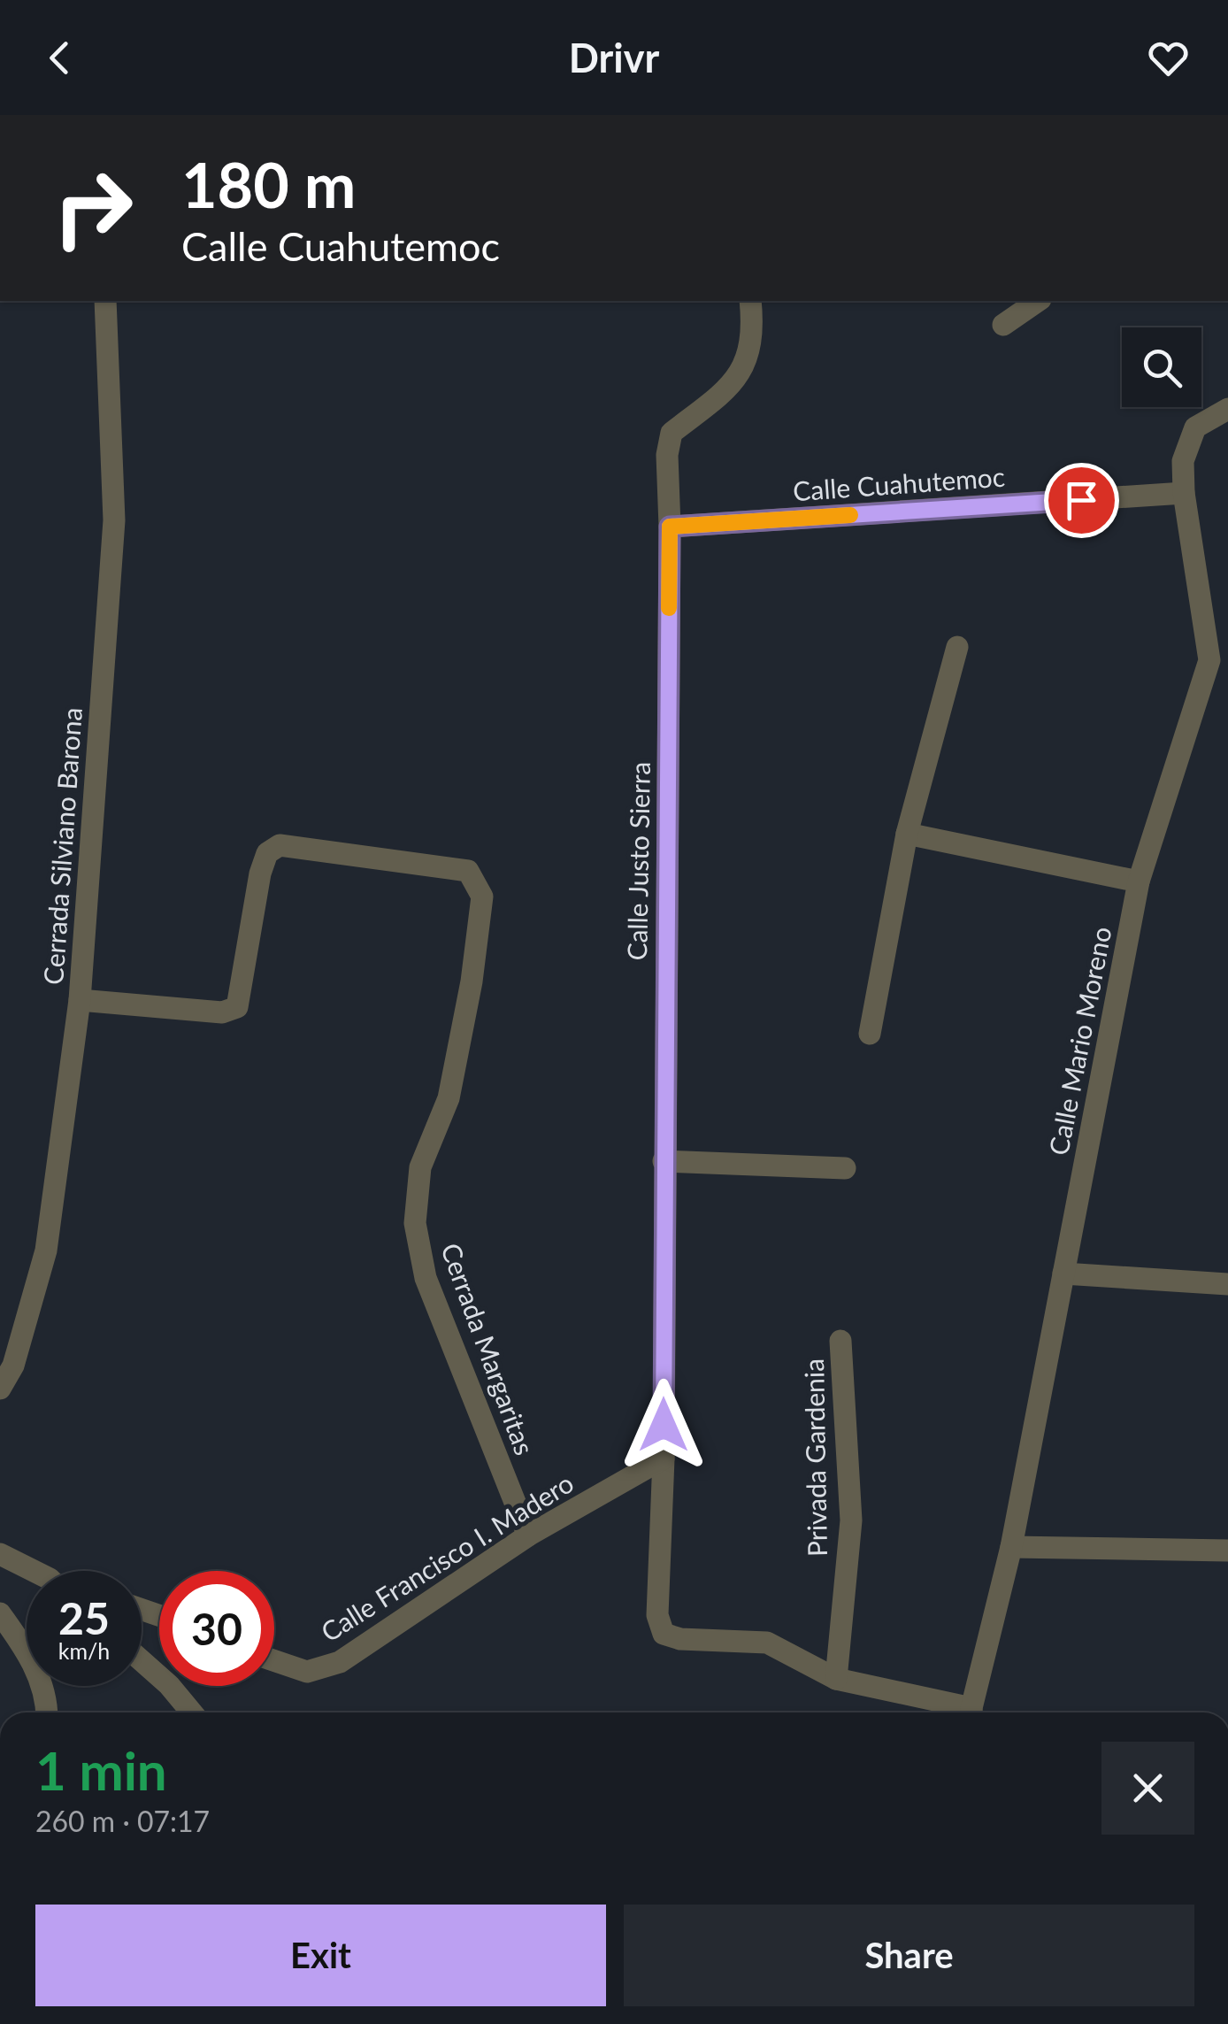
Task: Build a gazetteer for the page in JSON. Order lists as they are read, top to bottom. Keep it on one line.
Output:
{"streets":{"street":["Calle Cuahutemoc","Cerrada Silviano Barona","Calle Justo Sierra","Calle Mario Moreno","Cerrada Margaritas","Privada Gardenia","Calle Francisco I. Madero"]},"crossings":[["Calle Cuahutemoc","Calle Justo Sierra"],["Calle Cuahutemoc","Calle Mario Moreno"],["Cerrada Silviano Barona","Cerrada Margaritas"],["Calle Justo Sierra","Privada Gardenia"],["Calle Justo Sierra","Calle Francisco I. Madero"],["Cerrada Margaritas","Calle Francisco I. Madero"]],"page":{"header":"Drivr","turn":["180 m","Calle Cuahutemoc"],"speed":"25 km/h","limit":"30","heading":["1 min","260 m · 07:17"],"buttons":["Exit","Share"]}}
